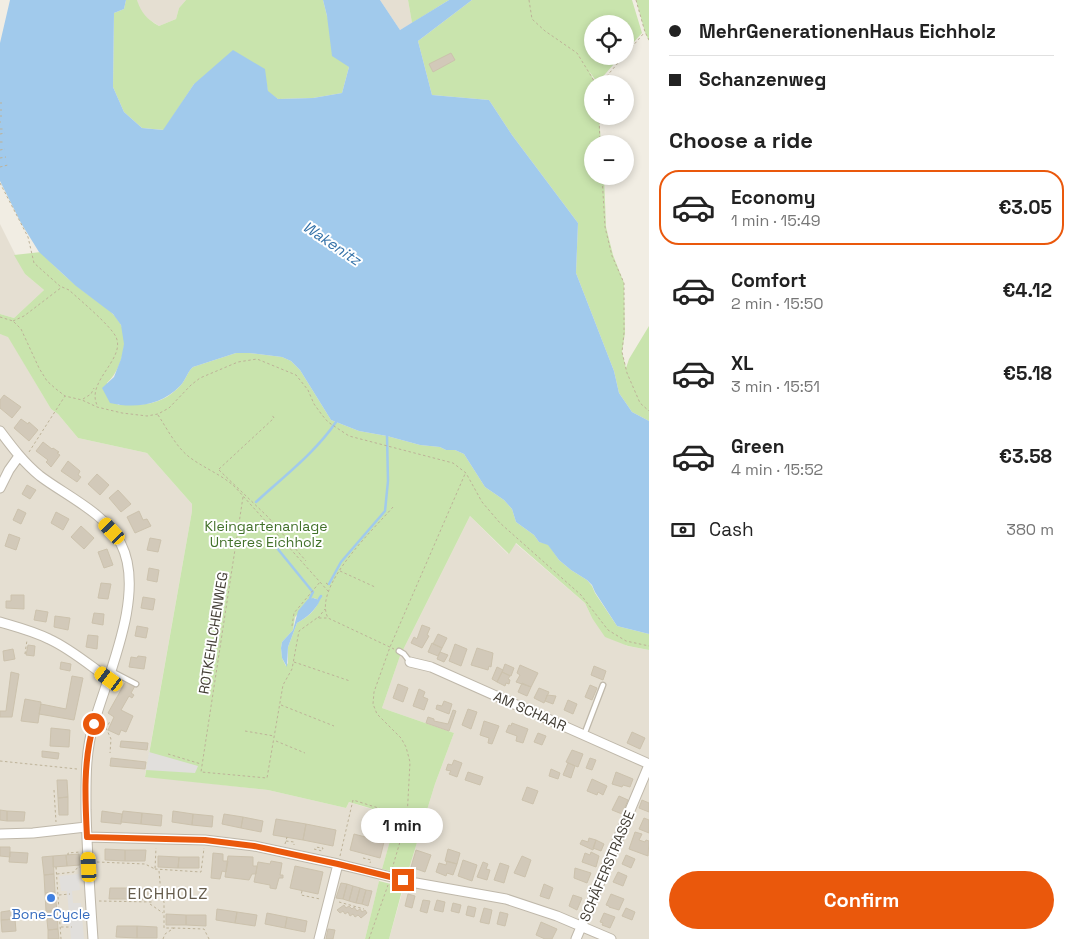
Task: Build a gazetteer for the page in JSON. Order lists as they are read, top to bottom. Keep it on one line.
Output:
{"streets":{"street":["AM SCHAAR","SCHÄFERSTRASSE"],"path":["ROTKEHLCHENWEG"]},"crossings":[["AM SCHAAR","SCHÄFERSTRASSE"]],"districts":["EICHHOLZ"],"water":["Wakenitz"],"parks":["Kleingartenanlage Unteres Eichholz"],"places":["Bone-Cycle"],"page":{"banner":["MehrGenerationenHaus Eichholz","Schanzenweg"],"map_buttons":["+","−"],"heading":"Choose a ride","list":[{"name":"Economy","note":"1 min · 15:49","value":"€3.05"},{"name":"Comfort","note":"2 min · 15:50","value":"€4.12"},{"name":"XL","note":"3 min · 15:51","value":"€5.18"},{"name":"Green","note":"4 min · 15:52","value":"€3.58"}],"pay":["Cash","380 m"],"bubble":"1 min","buttons":"Confirm"}}
